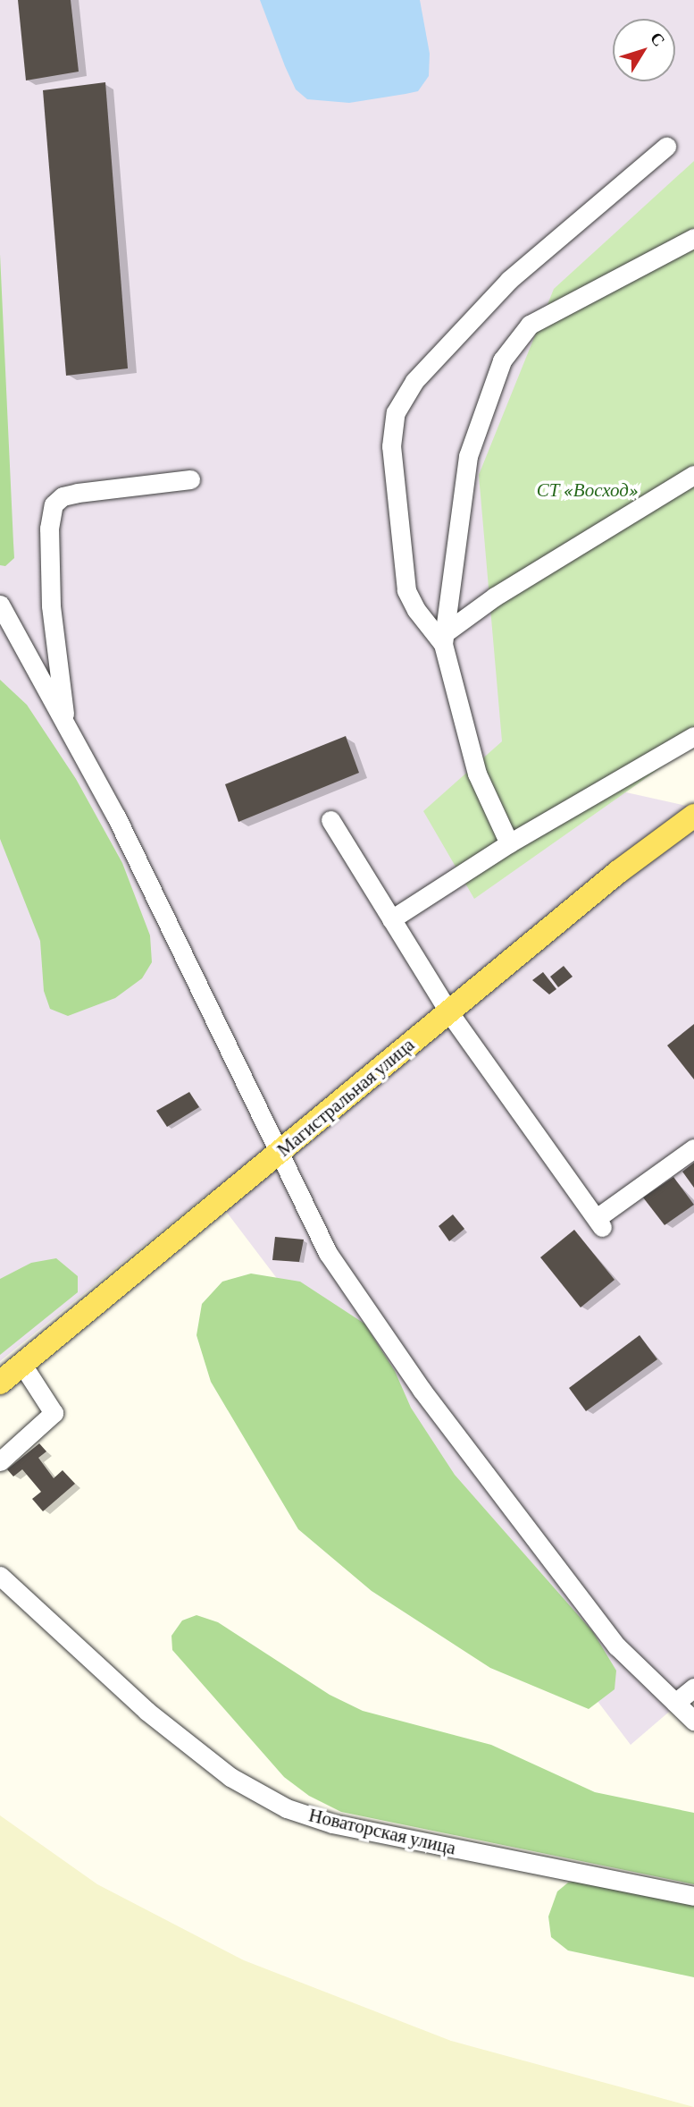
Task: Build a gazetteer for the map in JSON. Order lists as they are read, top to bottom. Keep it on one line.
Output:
{"streets":{"main road":["Магистральная улица"],"street":["Новаторская улица"]},"parks":["СТ «Восход»"],"north":"top right"}
